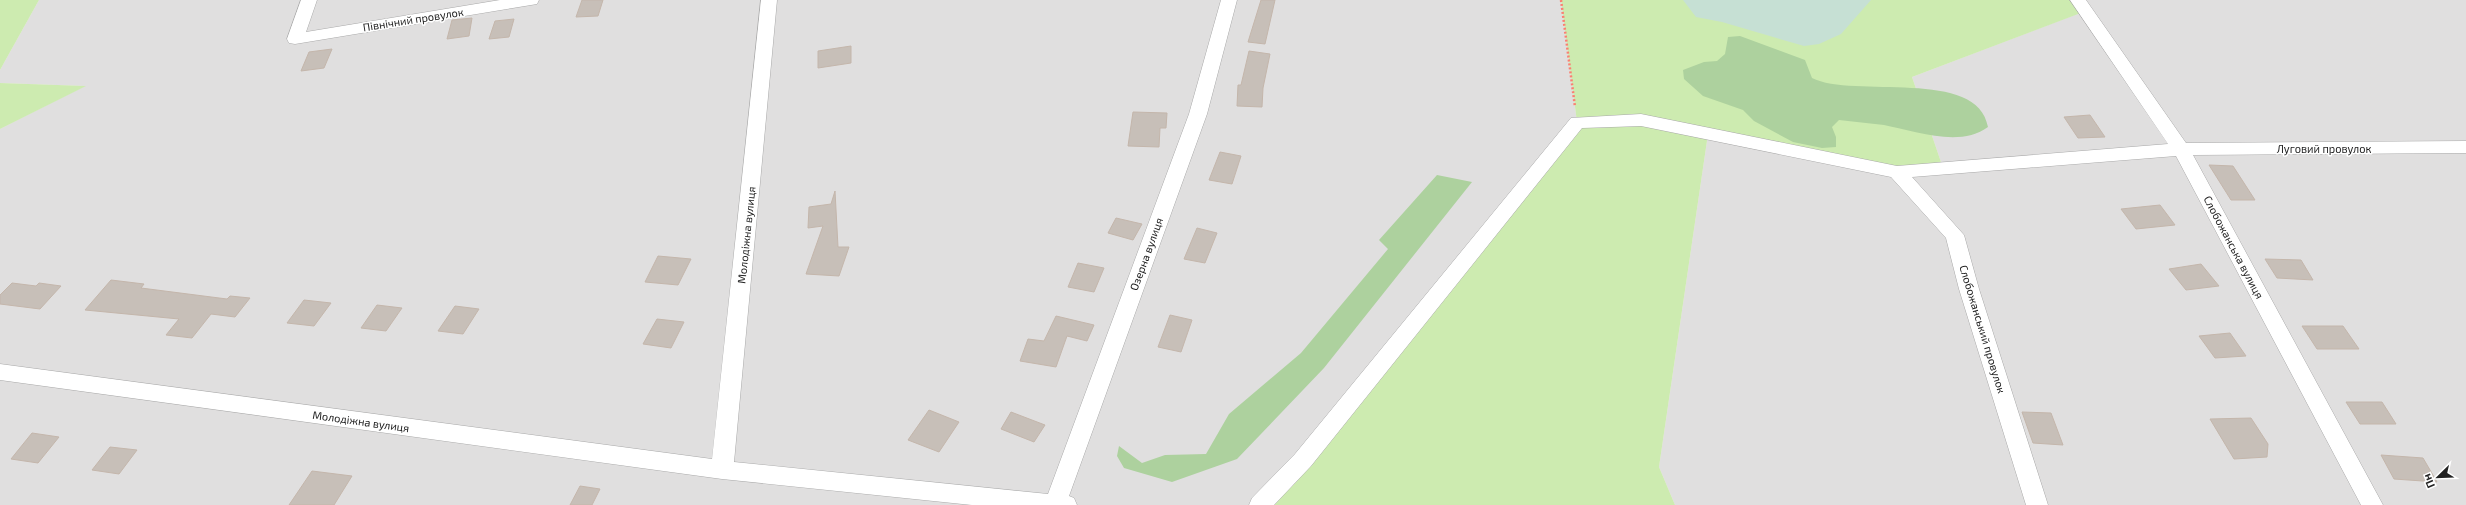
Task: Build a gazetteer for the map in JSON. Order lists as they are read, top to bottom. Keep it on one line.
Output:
{"streets":{"street":["Північний провулок","Луговий провулок","Молодіжна вулиця","Слобожанська вулиця","Озерна вулиця","Слобожанський провулок"]},"crossings":[["Луговий провулок","Слобожанська вулиця"],["Луговий провулок","Слобожанський провулок"],["Молодіжна вулиця","Озерна вулиця"]],"north":"bottom left"}
